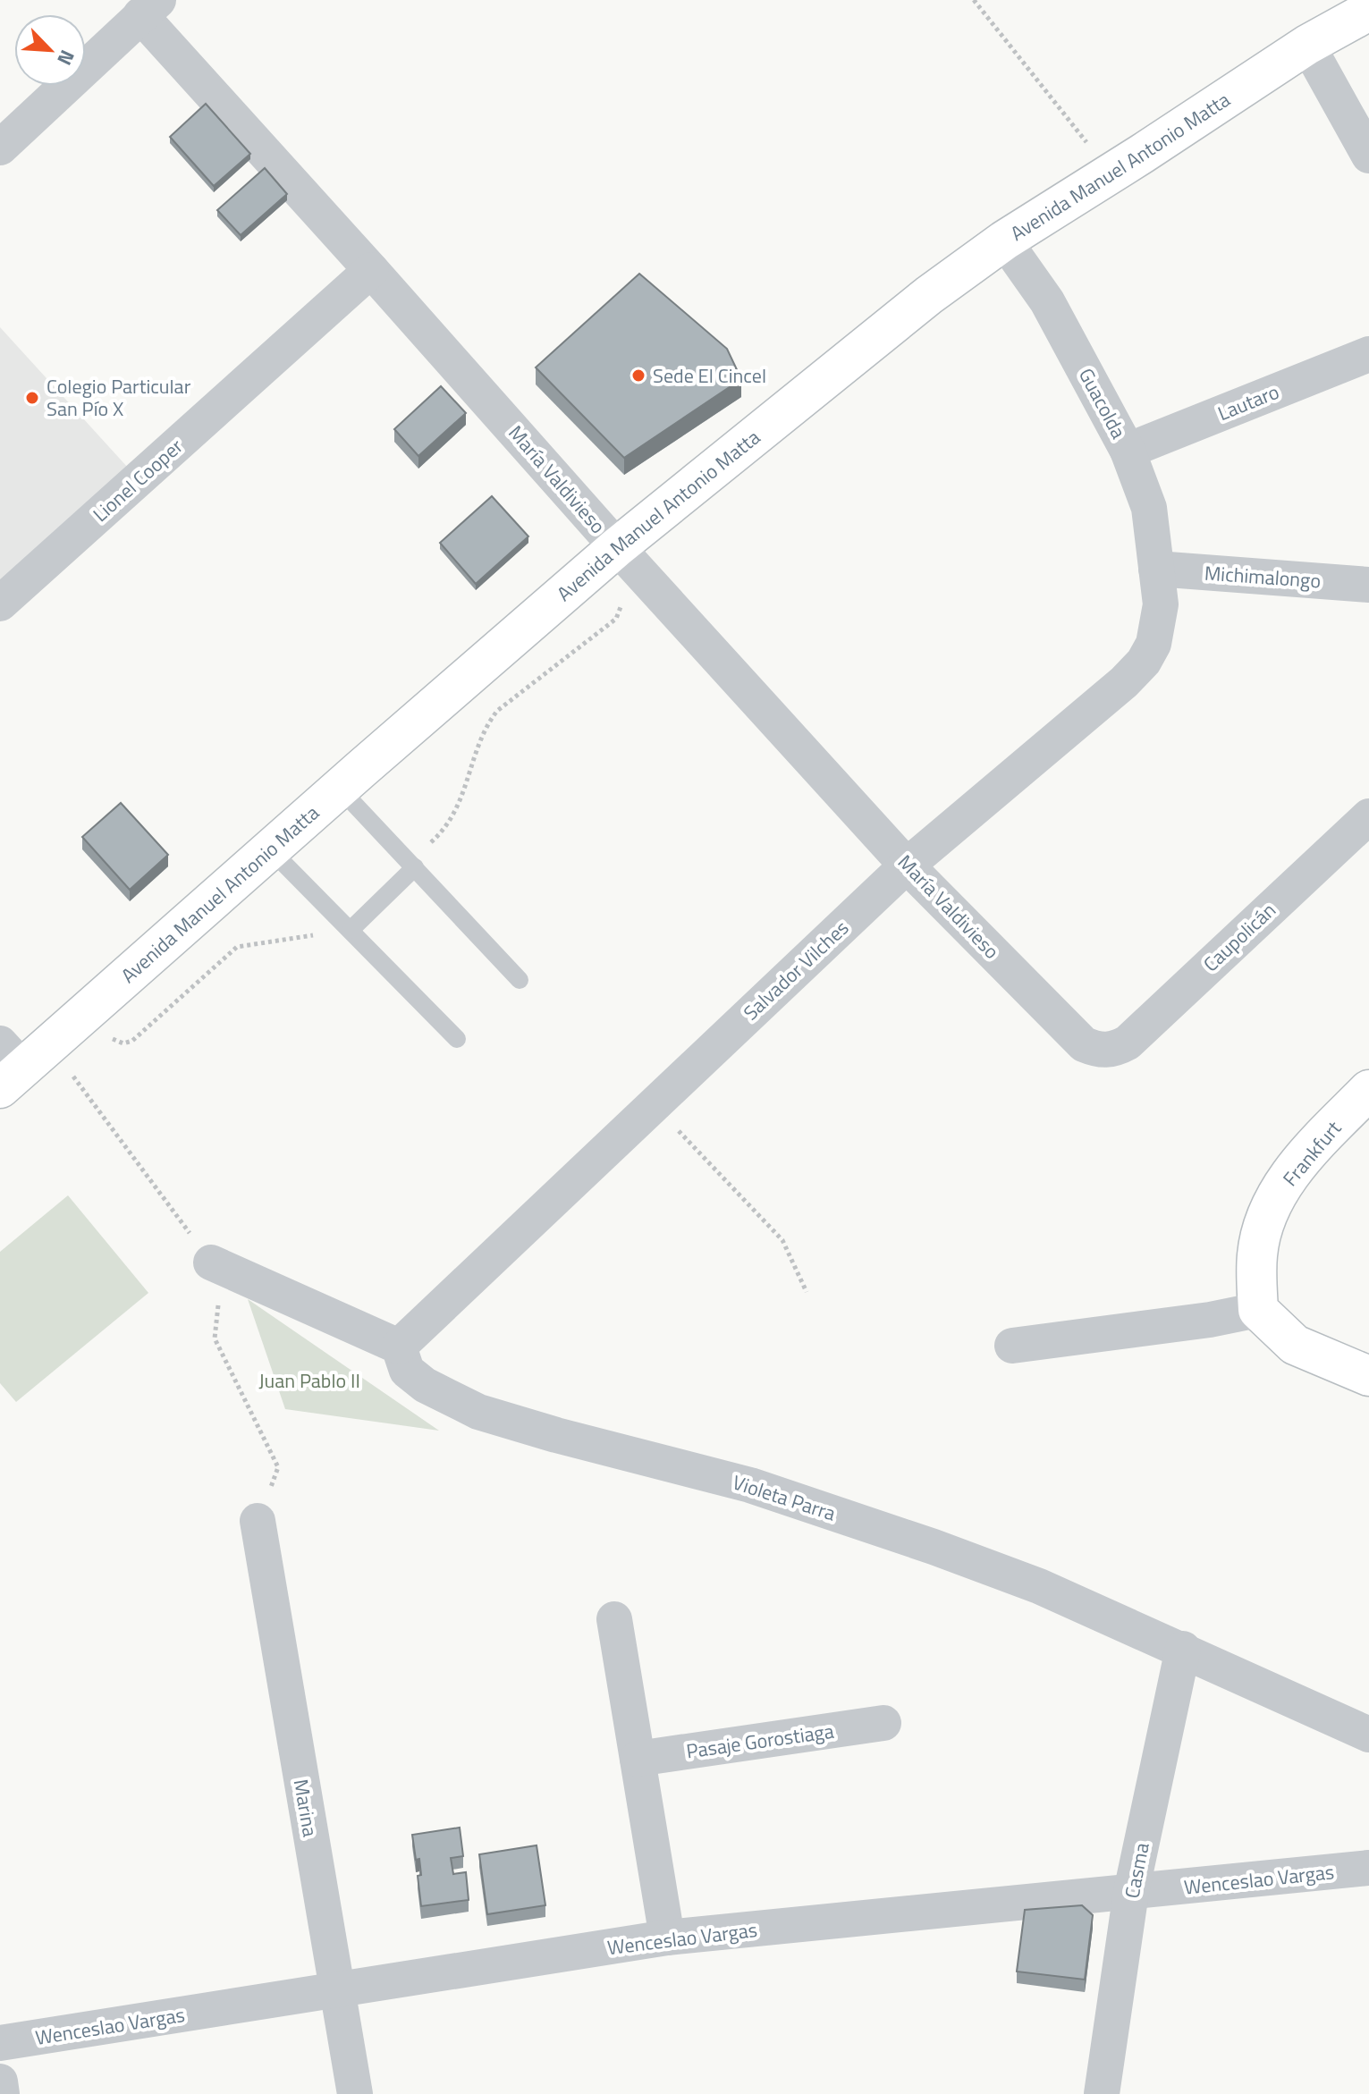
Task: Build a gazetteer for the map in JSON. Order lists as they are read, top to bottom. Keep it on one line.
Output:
{"streets":{"main road":["Avenida Manuel Antonio Matta","Frankfurt"],"street":["Lautaro","Guacolda","María Valdivieso","Lionel Cooper","Michimalongo","Caupolicán","Salvador Vilches","Violeta Parra","Pasaje Gorostiaga","Marina","Casma","Wenceslao Vargas"]},"crossings":[["Avenida Manuel Antonio Matta","Guacolda"],["Avenida Manuel Antonio Matta","María Valdivieso"],["Lautaro","Guacolda"],["Guacolda","Michimalongo"],["Guacolda","Salvador Vilches"],["María Valdivieso","Lionel Cooper"],["María Valdivieso","Caupolicán"],["María Valdivieso","Salvador Vilches"],["Michimalongo","Salvador Vilches"],["Salvador Vilches","Violeta Parra"],["Violeta Parra","Casma"],["Marina","Wenceslao Vargas"],["Casma","Wenceslao Vargas"]],"parks":["Juan Pablo II"],"places":["Sede El Cincel","Colegio Particular San Pío X"],"north":"bottom right"}
